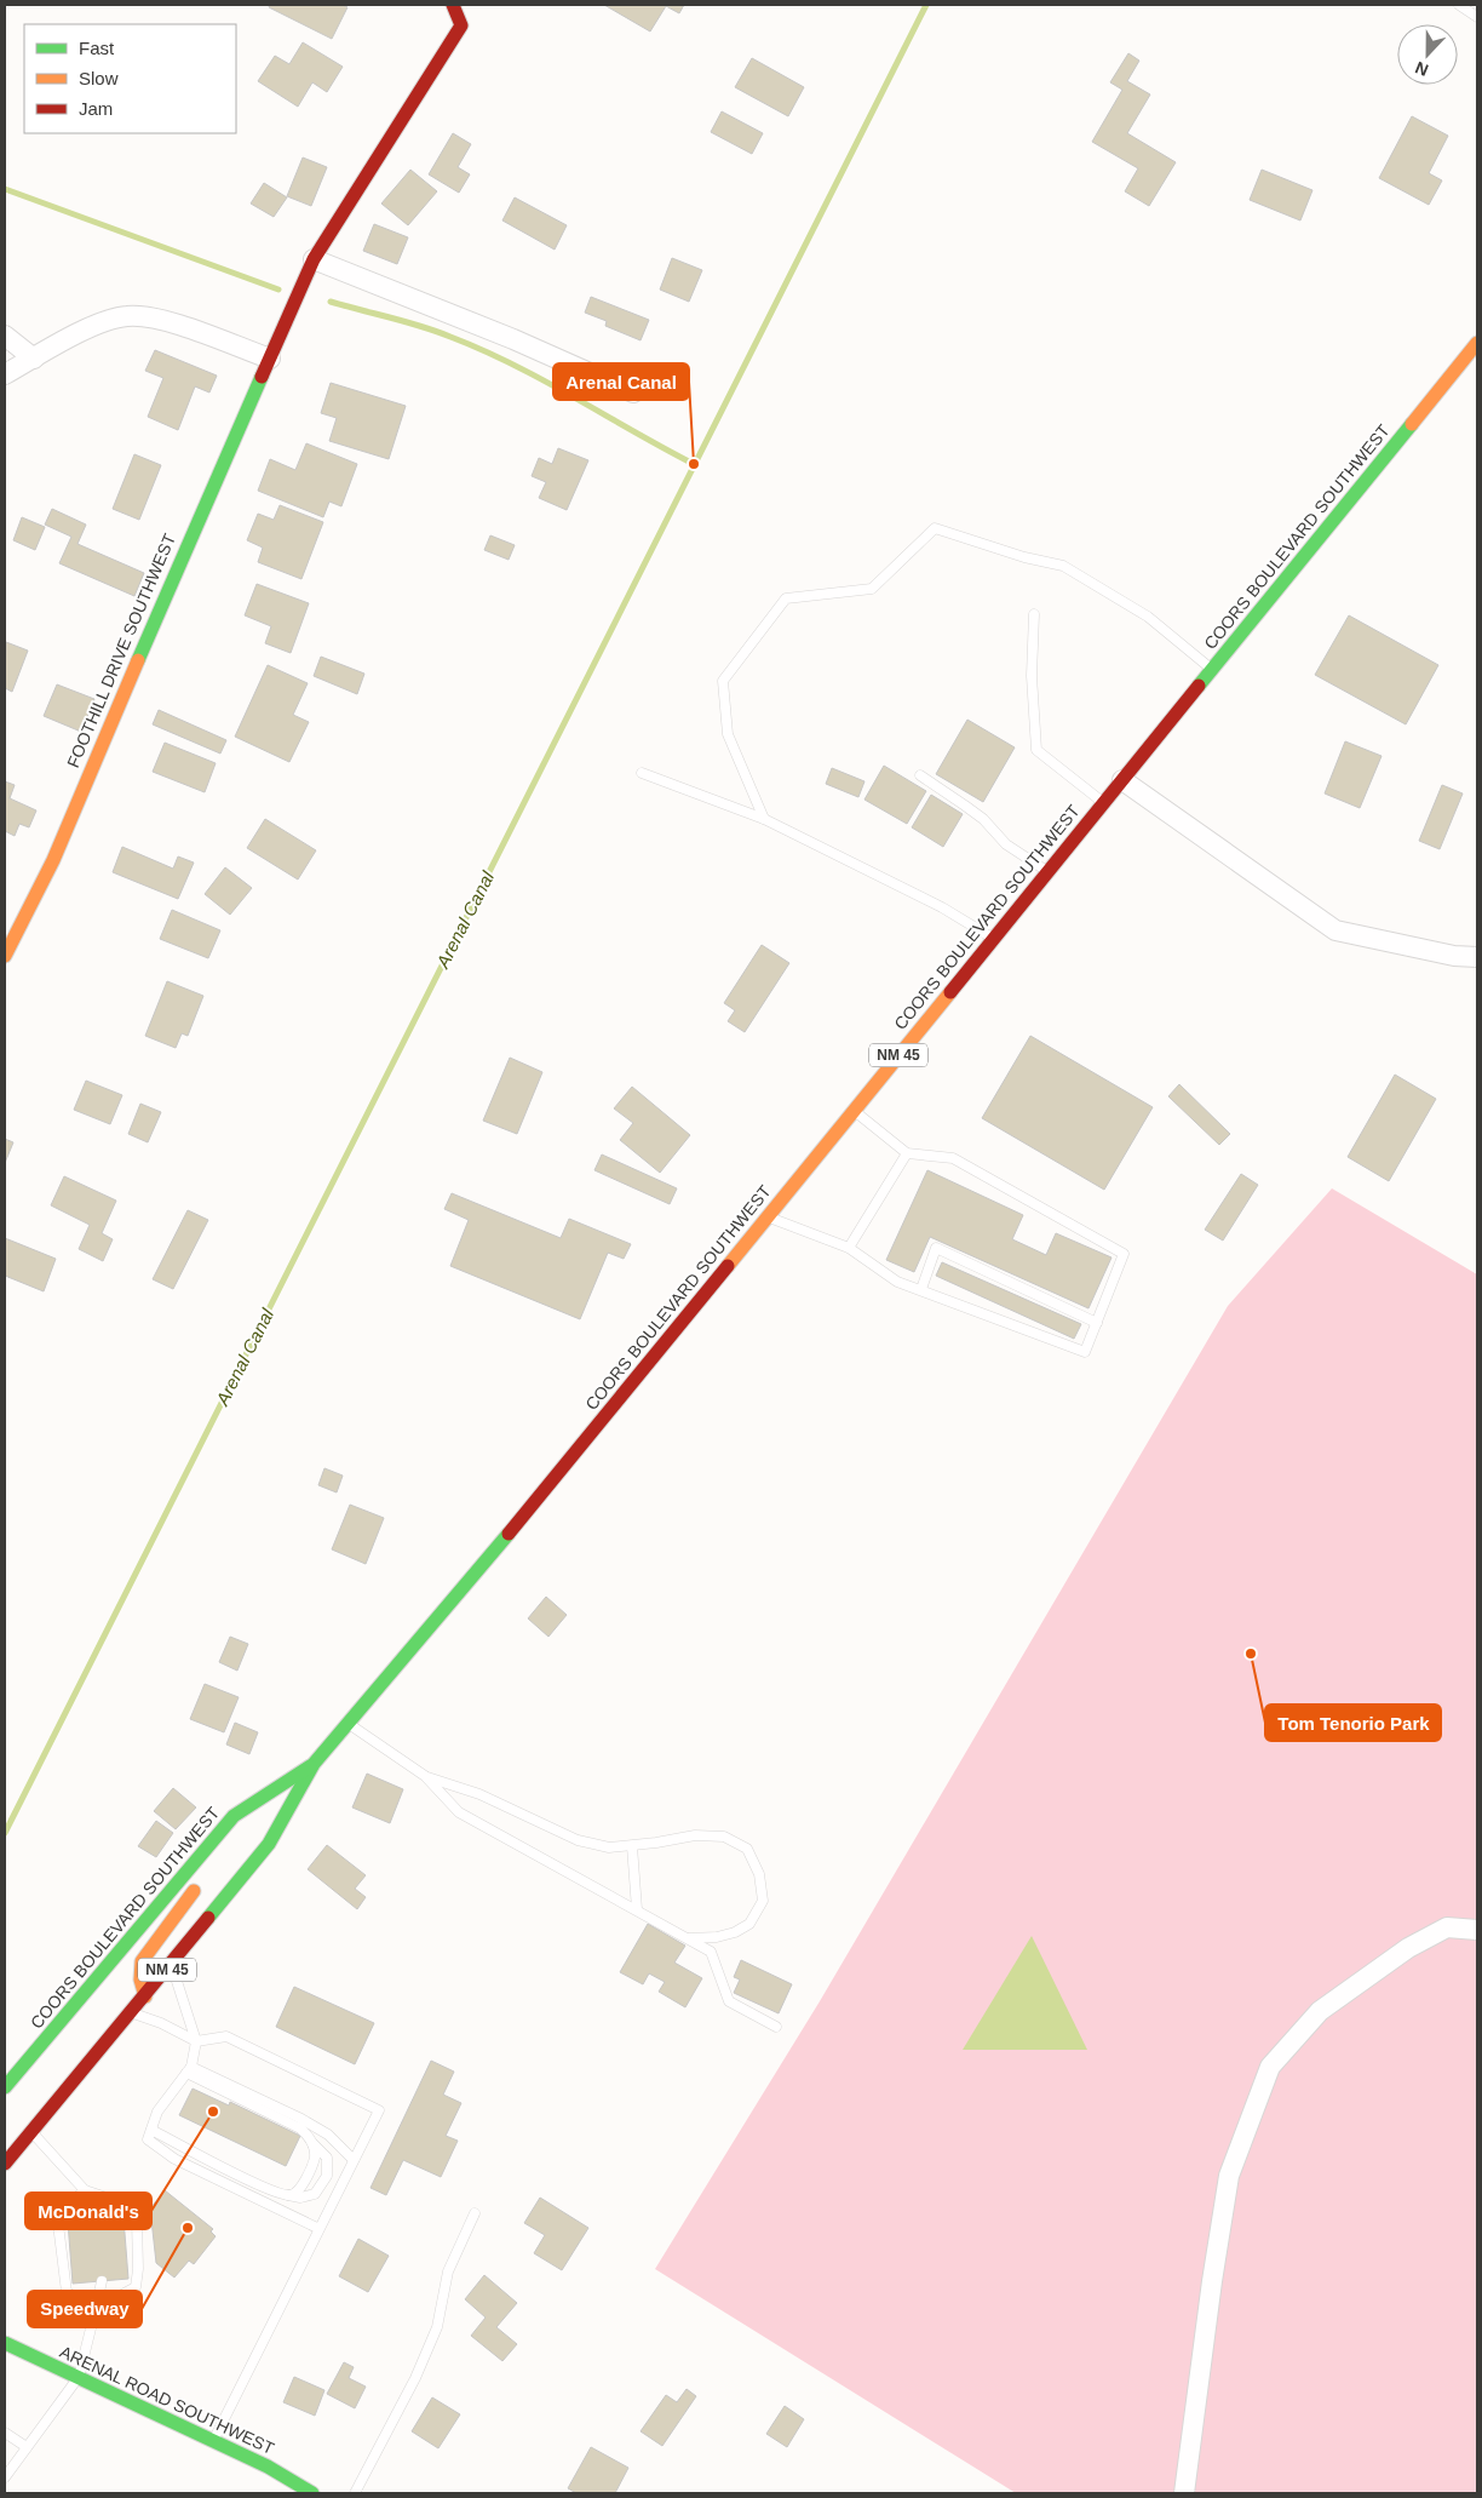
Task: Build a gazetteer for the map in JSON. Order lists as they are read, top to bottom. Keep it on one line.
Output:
{"streets":{"main road":["COORS BOULEVARD SOUTHWEST","FOOTHILL DRIVE SOUTHWEST","NM 45","ARENAL ROAD SOUTHWEST"]},"water":["Arenal Canal"],"places":["Arenal Canal","Tom Tenorio Park","McDonald's","Speedway"],"legend":["Fast","Slow","Jam"],"north":"bottom"}
